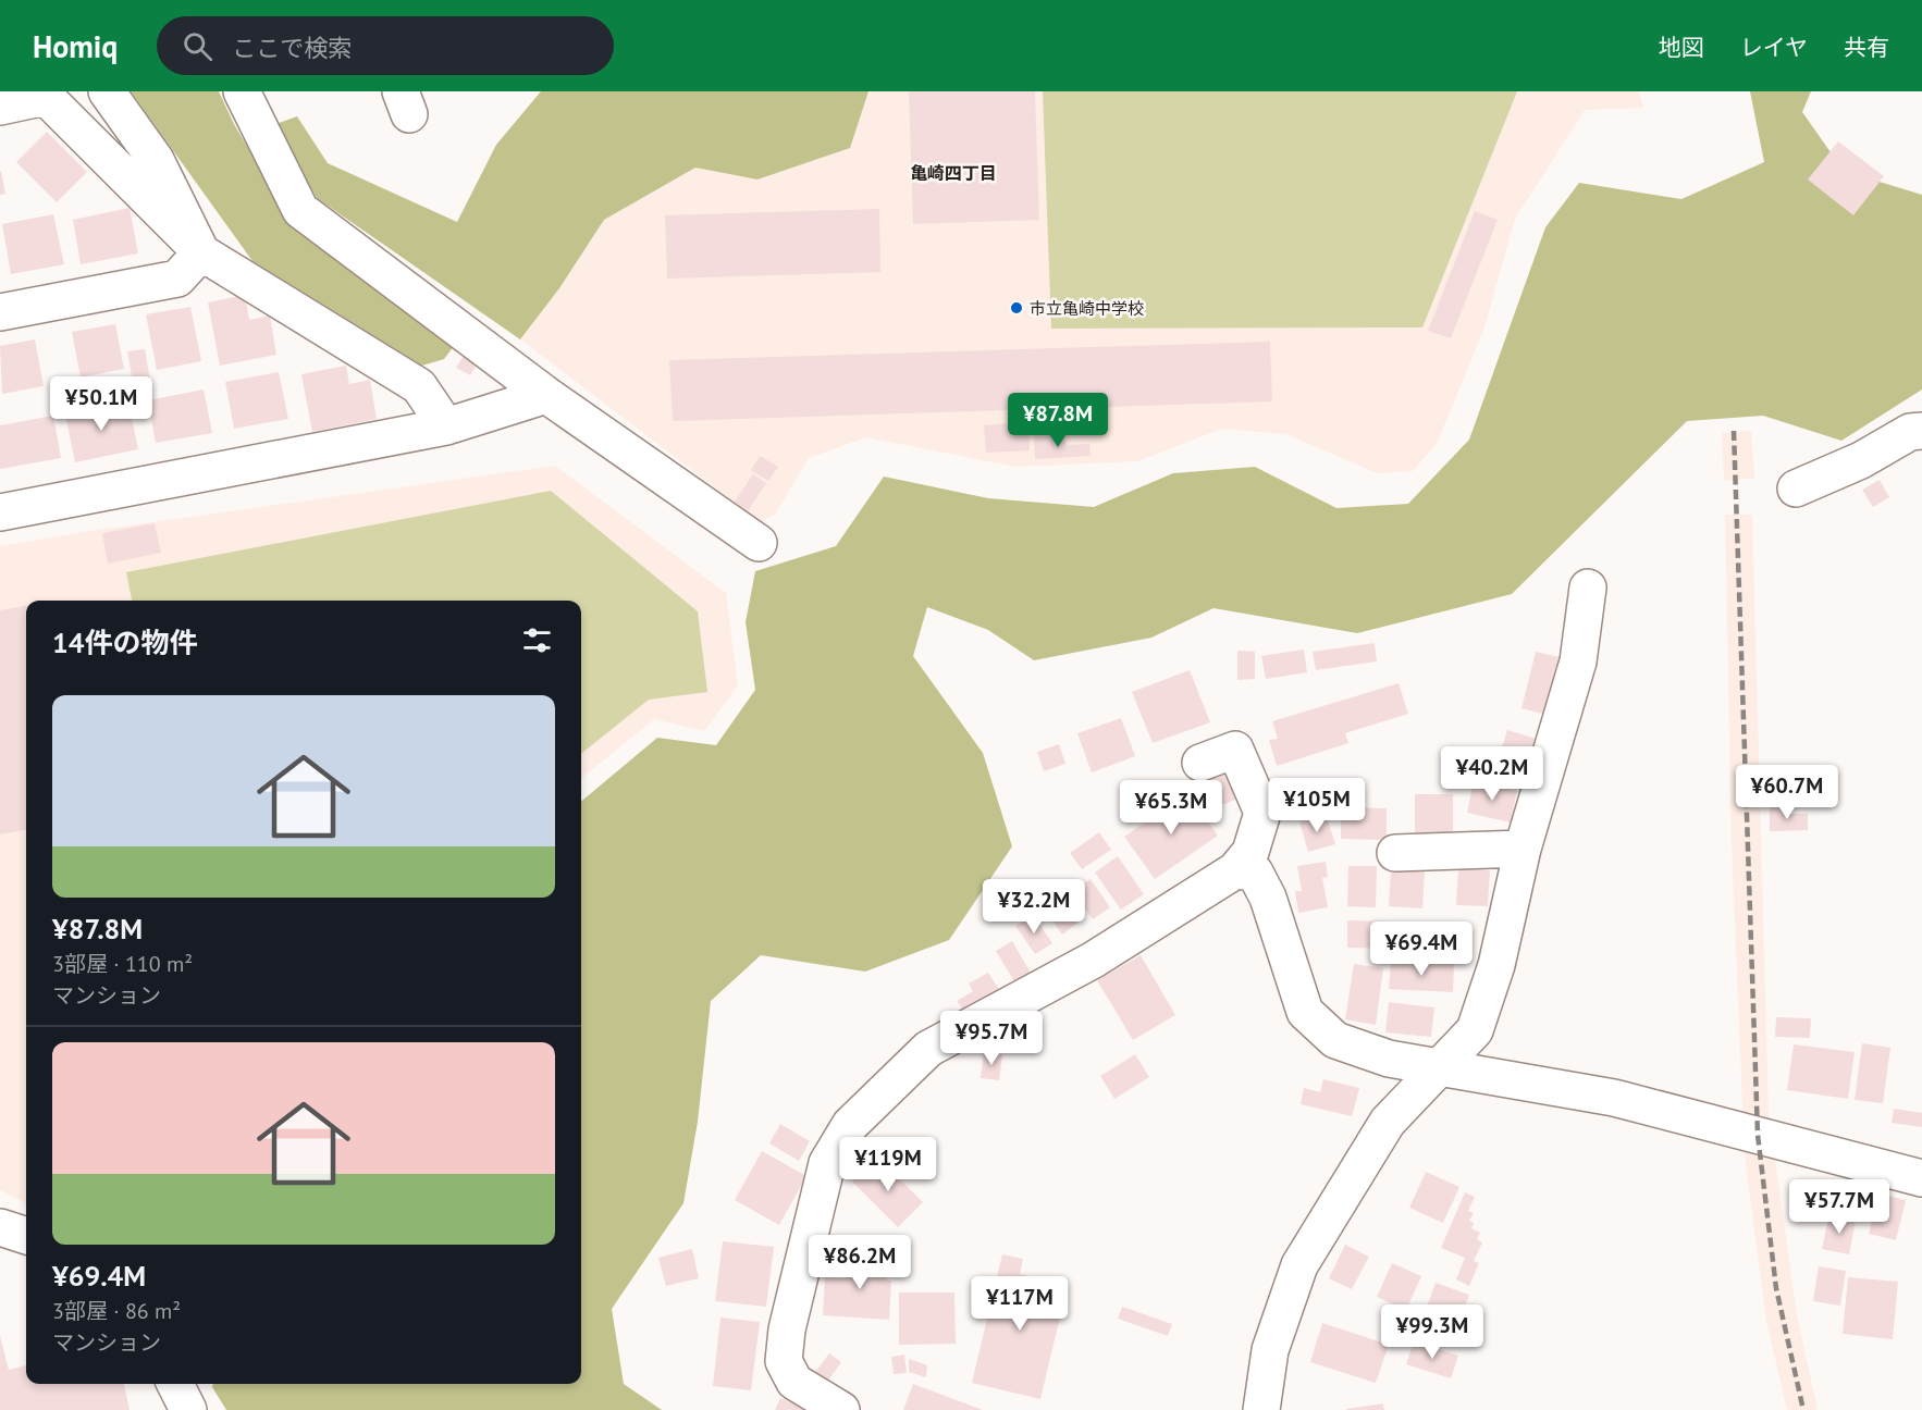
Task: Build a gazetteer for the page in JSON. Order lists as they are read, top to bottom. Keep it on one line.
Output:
{"districts":["亀崎四丁目"],"places":["市立亀崎中学校"],"page":{"header":"Homiq","search":"ここで検索","nav":["地図","レイヤ","共有"],"price":["¥50.1M","¥87.8M","¥40.2M","¥60.7M","¥105M","¥65.3M","¥32.2M","¥69.4M","¥95.7M","¥119M","¥57.7M","¥86.2M","¥117M","¥99.3M"],"heading":"14件の物件","list":[{"name":"¥87.8M","note":"3部屋 · 110 m² · マンション"},{"name":"¥69.4M","note":"3部屋 · 86 m² · マンション"}]}}
